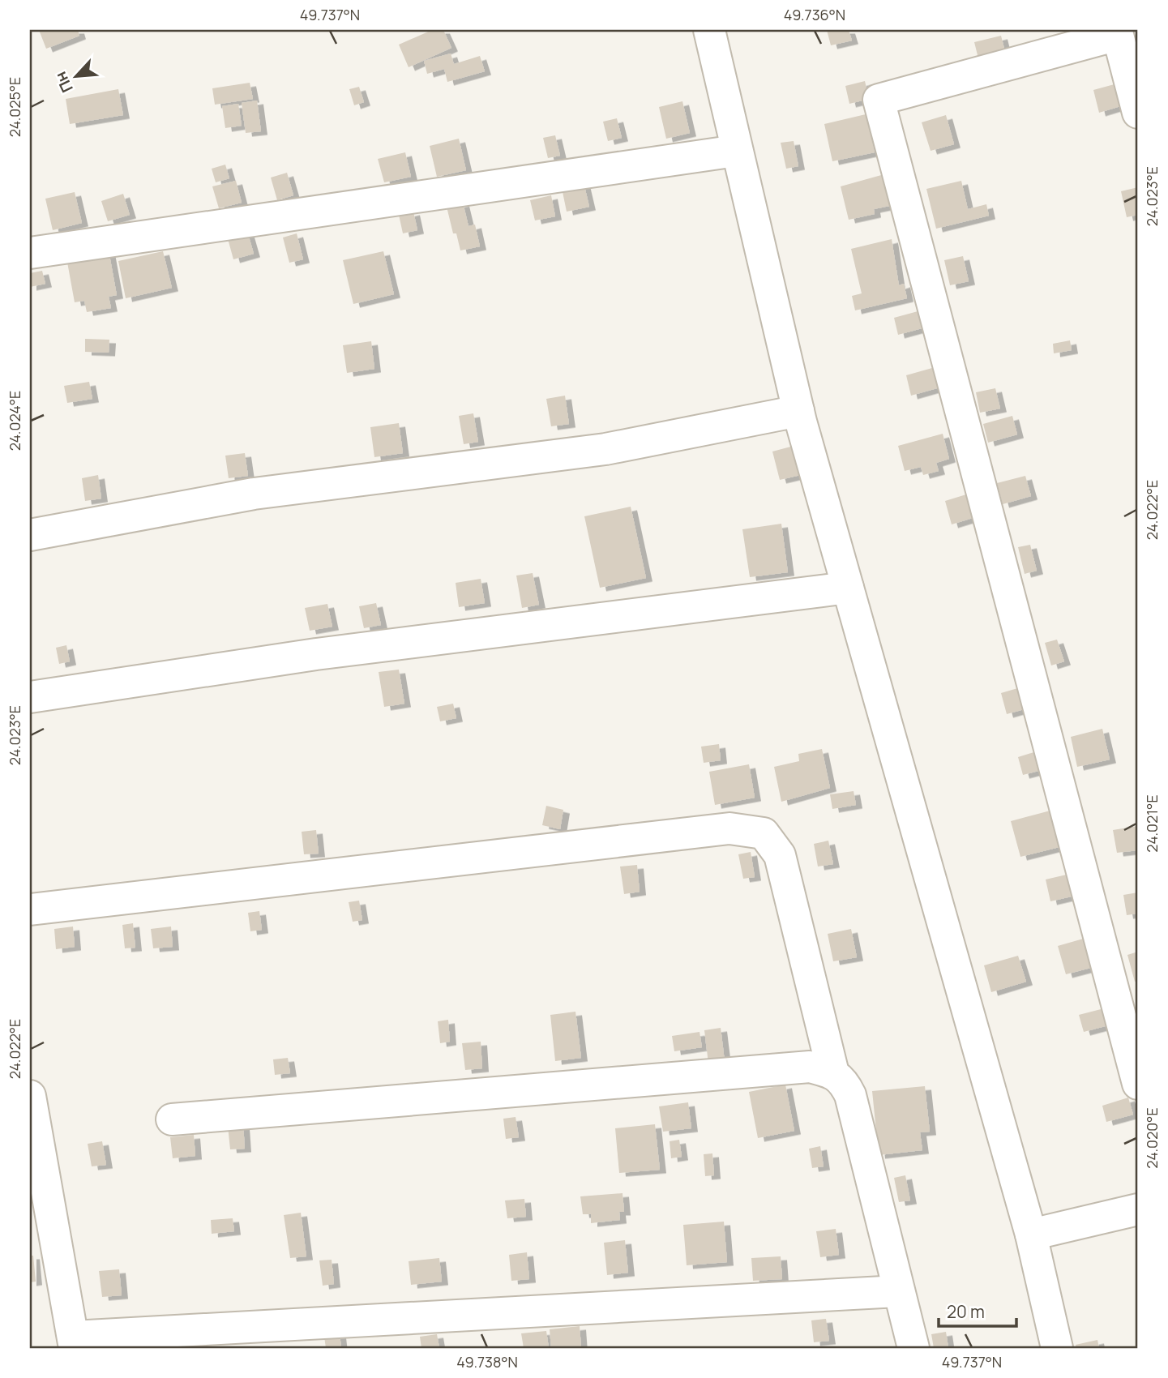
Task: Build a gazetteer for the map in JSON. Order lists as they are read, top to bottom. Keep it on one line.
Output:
{"scale_bar":"20 m","north":"bottom left","coordinates":["49.737°N","49.736°N","24.025°E","24.023°E","24.024°E","24.022°E","24.021°E","24.020°E","49.738°N"]}
